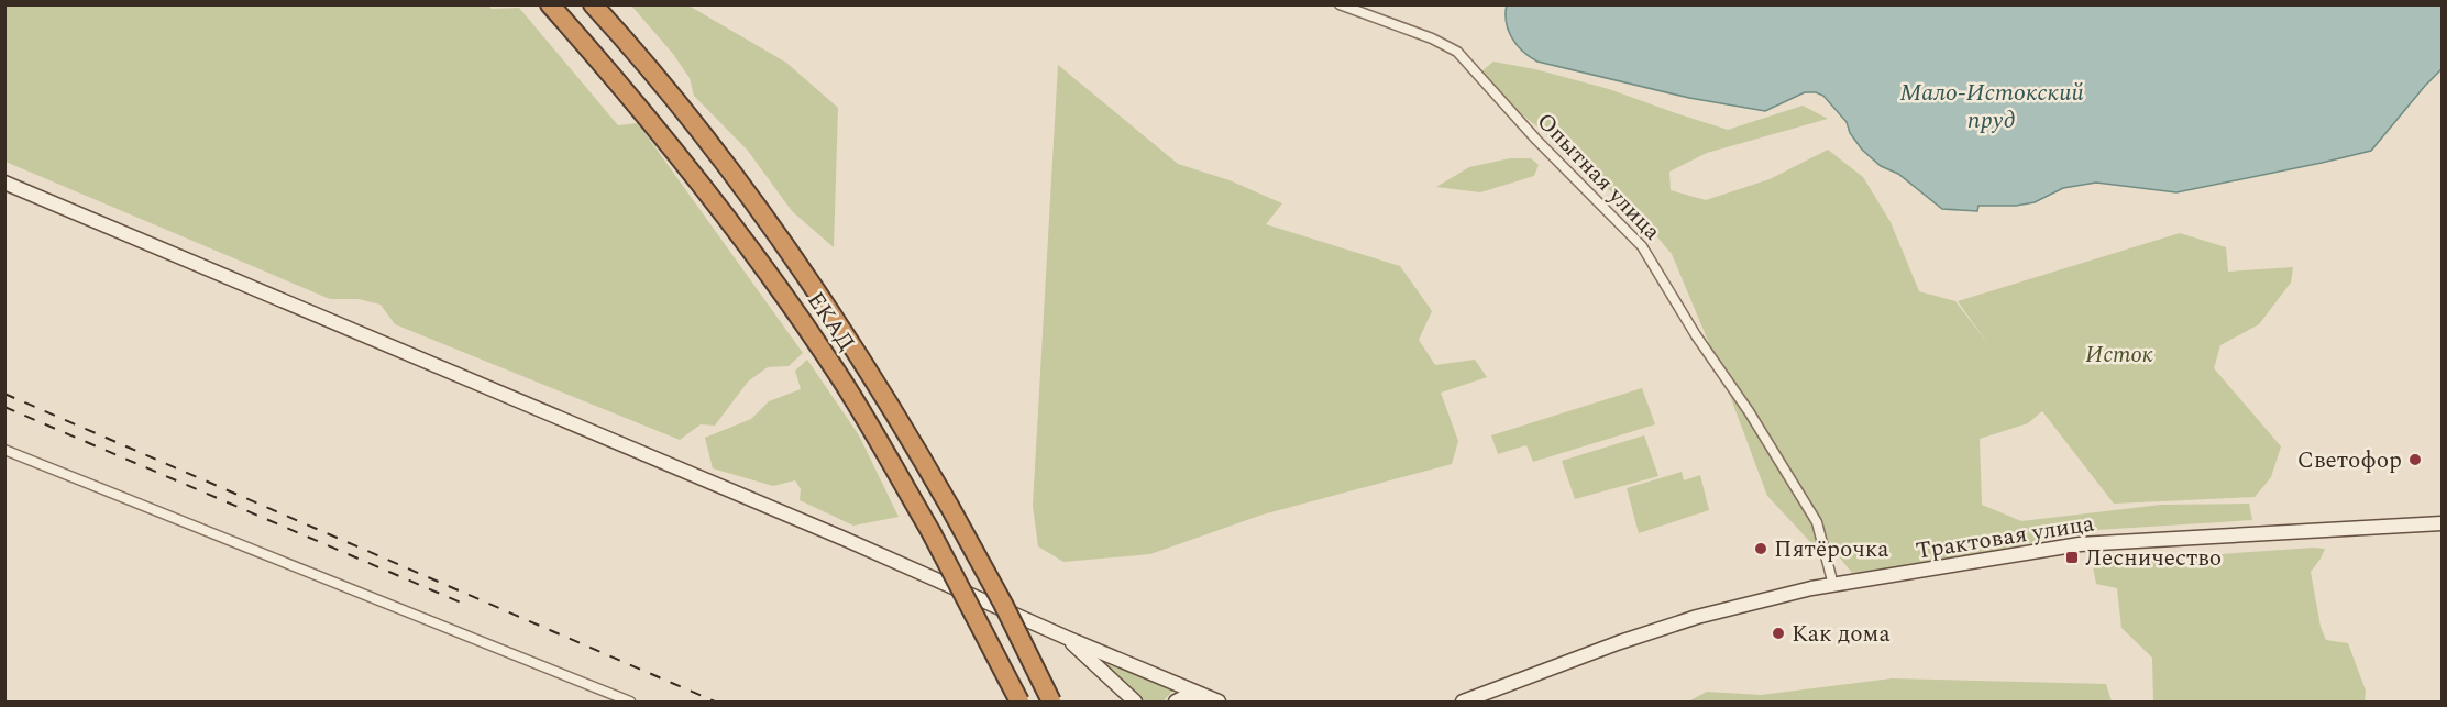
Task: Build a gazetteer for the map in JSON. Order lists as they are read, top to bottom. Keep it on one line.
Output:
{"streets":{"highway":["ЕКАД"],"main road":["Трактовая улица"],"street":["Опытная улица"]},"crossings":[["Опытная улица","Трактовая улица"]],"water":["Мало-Истокский пруд"],"parks":["Исток"],"places":{"other":["Светофор","Пятёрочка","Как дома"],"transit":["Лесничество"]}}
